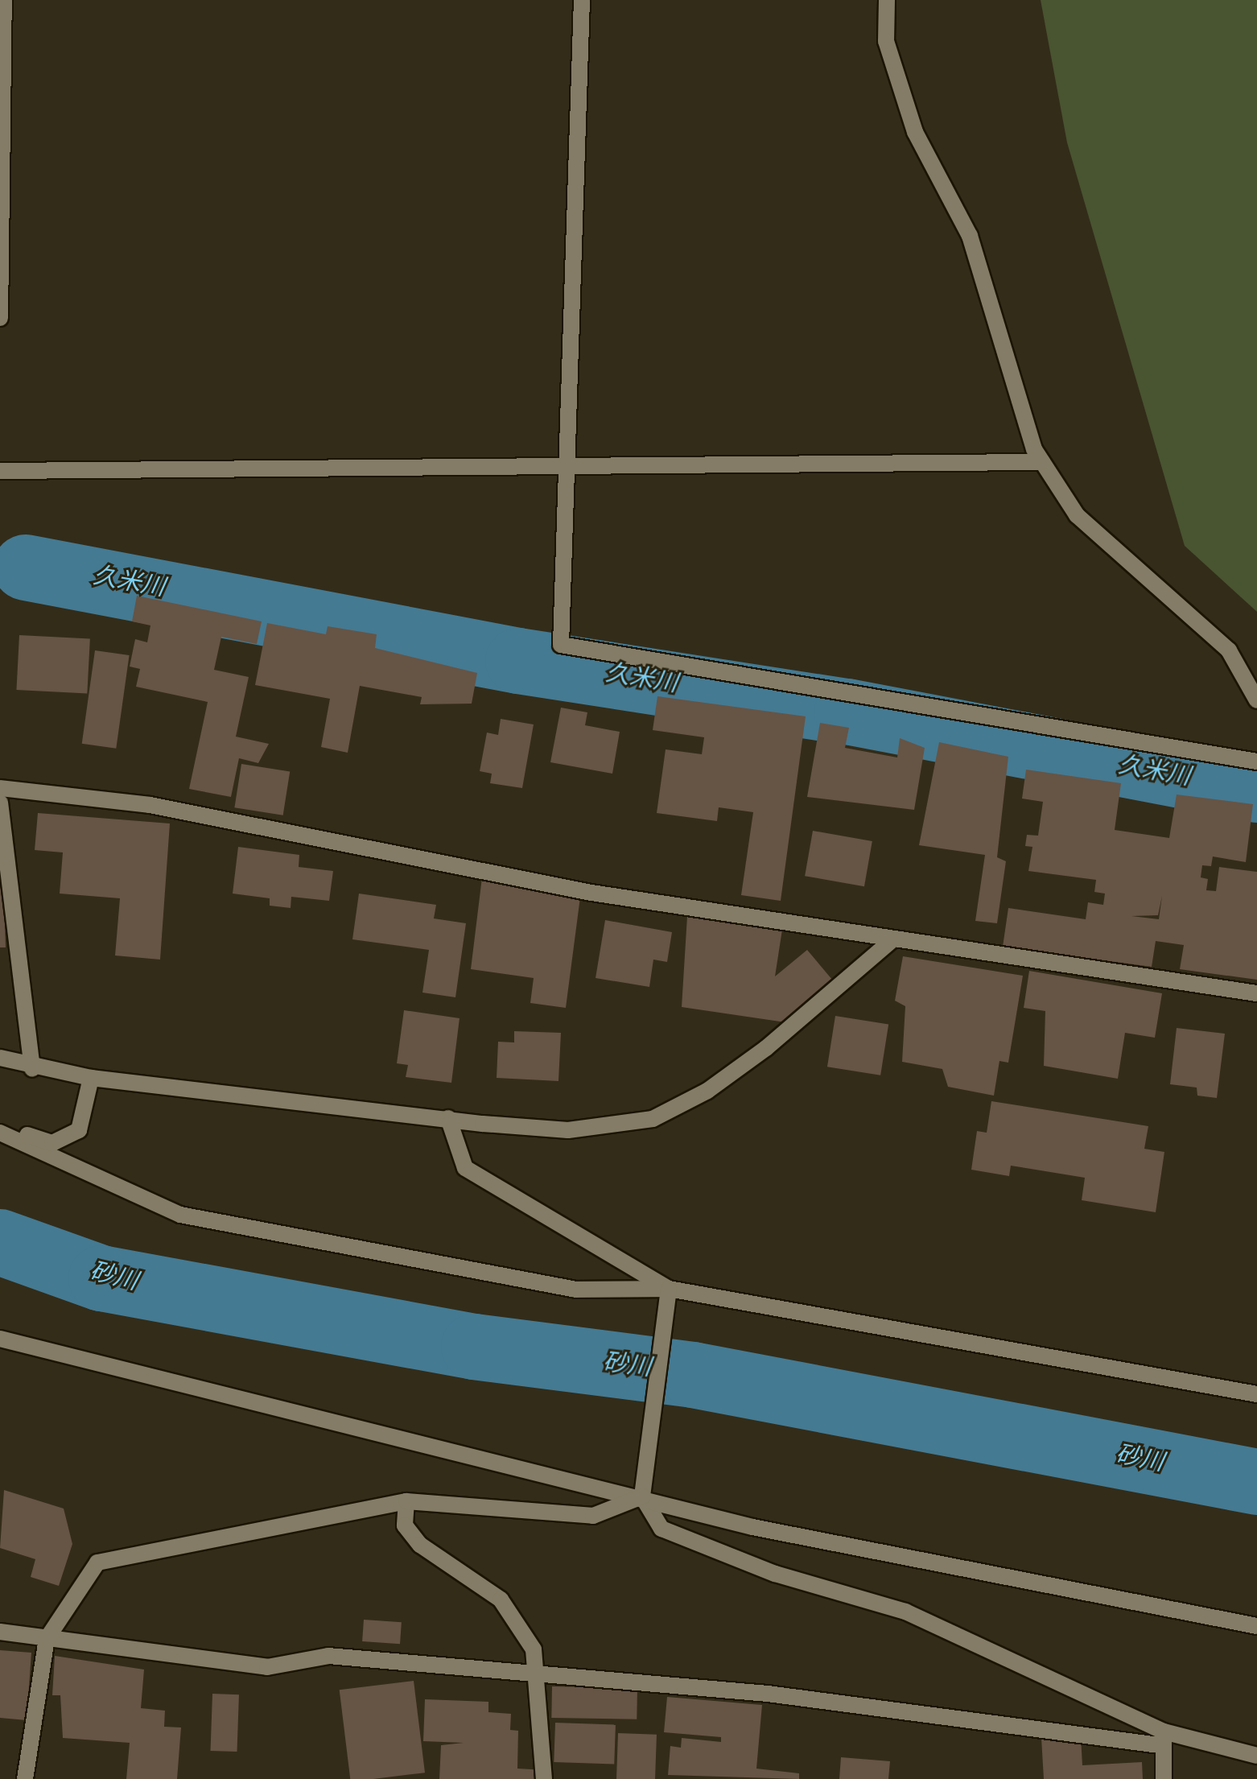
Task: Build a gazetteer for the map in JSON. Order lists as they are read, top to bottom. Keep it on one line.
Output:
{"water":["久米川","砂川"]}
